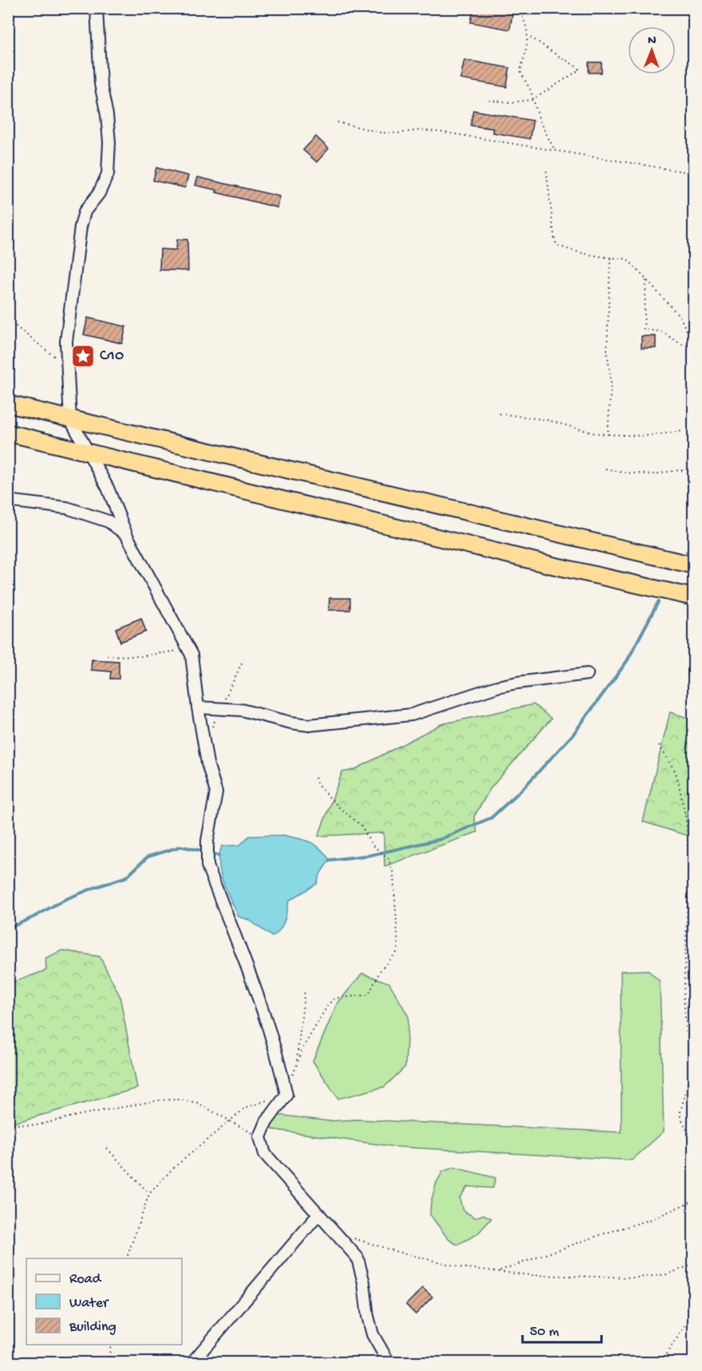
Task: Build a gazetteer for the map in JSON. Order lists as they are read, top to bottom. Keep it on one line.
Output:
{"places":{"place":["C10"]},"legend":["Road","Water","Building"],"scale_bar":"50 m","north":"top"}
